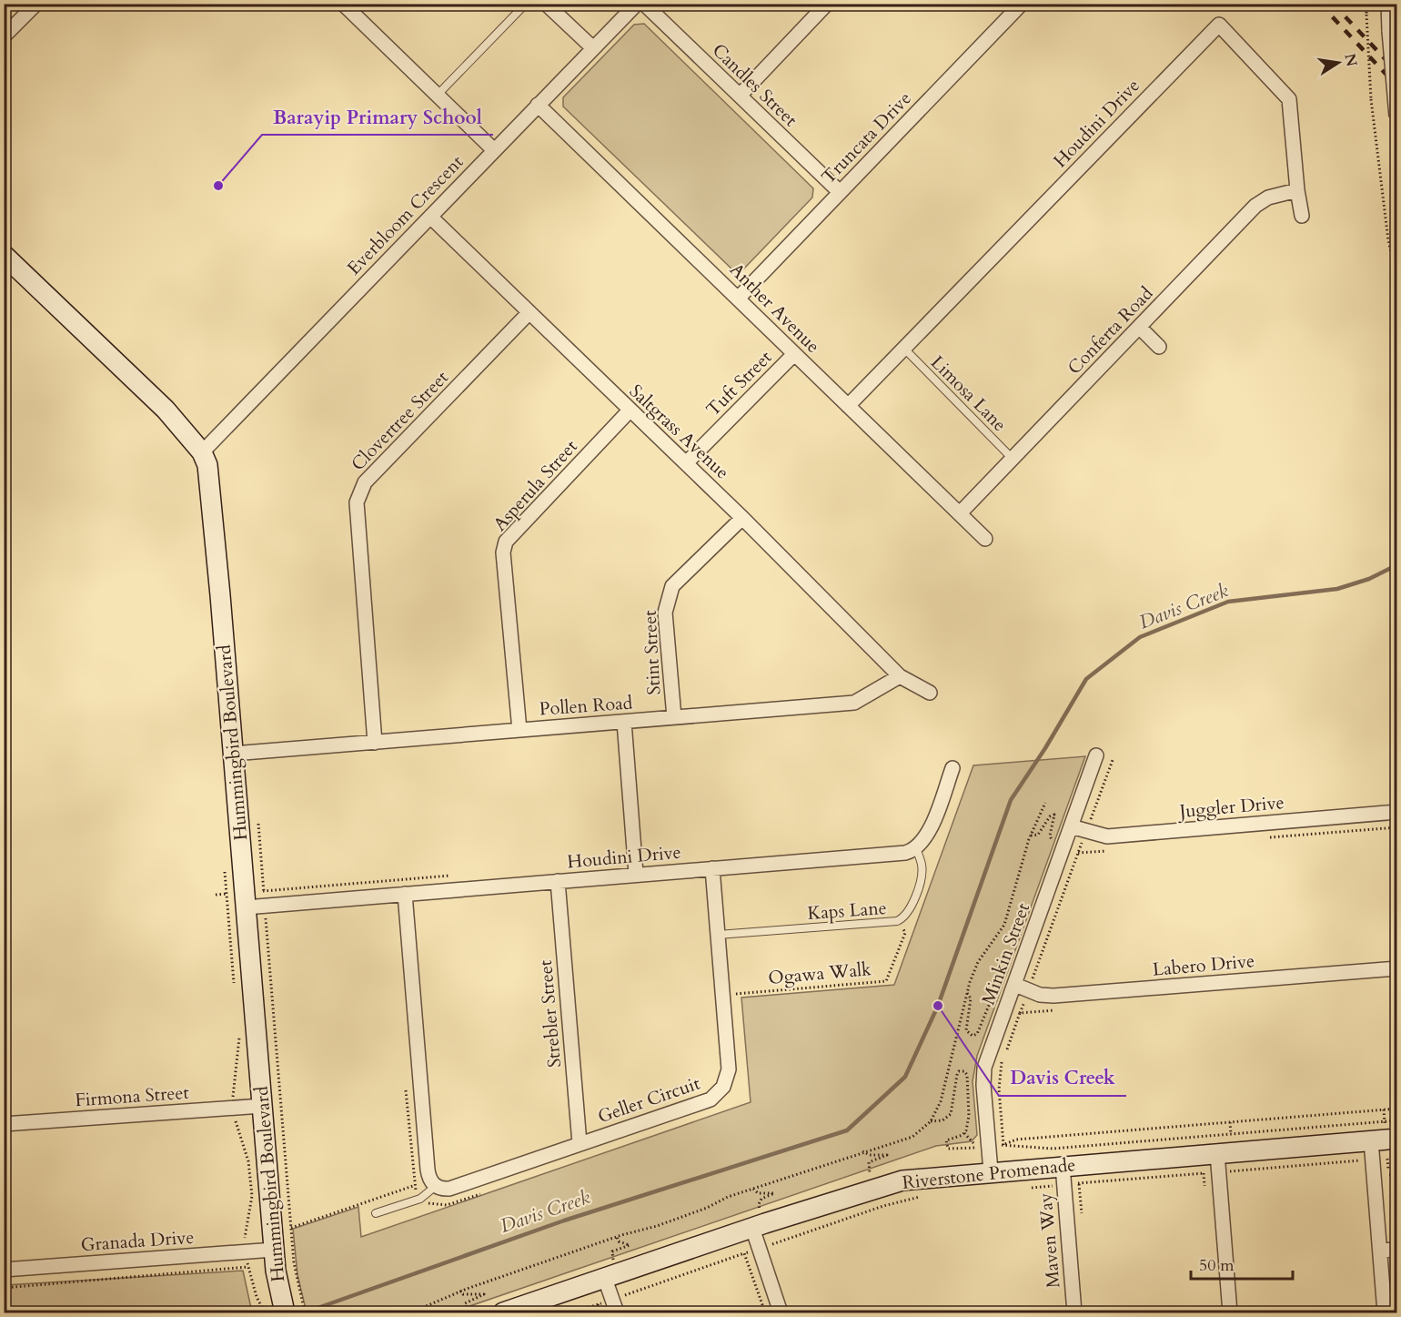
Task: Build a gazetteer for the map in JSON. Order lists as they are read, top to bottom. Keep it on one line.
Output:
{"streets":{"street":["Candles Street","Houdini Drive","Truncata Drive","Everbloom Crescent","Anther Avenue","Conferta Road","Tuft Street","Clovertree Street","Saltgrass Avenue","Asperula Street","Stint Street","Pollen Road","Hummingbird Boulevard","Juggler Drive","Minkin Street","Labero Drive","Strebler Street","Firmona Street","Geller Circuit","Riverstone Promenade","Granada Drive","Maven Way"],"lane":["Limosa Lane","Kaps Lane"],"path":["Ogawa Walk"]},"crossings":[["Candles Street","Truncata Drive"],["Houdini Drive","Anther Avenue"],["Houdini Drive","Conferta Road"],["Houdini Drive","Limosa Lane"],["Houdini Drive","Hummingbird Boulevard"],["Houdini Drive","Kaps Lane"],["Houdini Drive","Strebler Street"],["Houdini Drive","Geller Circuit"],["Truncata Drive","Anther Avenue"],["Everbloom Crescent","Anther Avenue"],["Everbloom Crescent","Saltgrass Avenue"],["Everbloom Crescent","Hummingbird Boulevard"],["Anther Avenue","Conferta Road"],["Anther Avenue","Tuft Street"],["Conferta Road","Limosa Lane"],["Tuft Street","Saltgrass Avenue"],["Clovertree Street","Saltgrass Avenue"],["Clovertree Street","Pollen Road"],["Saltgrass Avenue","Asperula Street"],["Saltgrass Avenue","Stint Street"],["Saltgrass Avenue","Pollen Road"],["Asperula Street","Pollen Road"],["Stint Street","Pollen Road"],["Pollen Road","Hummingbird Boulevard"],["Hummingbird Boulevard","Firmona Street"],["Hummingbird Boulevard","Granada Drive"],["Juggler Drive","Minkin Street"],["Kaps Lane","Ogawa Walk"],["Kaps Lane","Geller Circuit"],["Minkin Street","Labero Drive"],["Minkin Street","Riverstone Promenade"],["Ogawa Walk","Geller Circuit"],["Strebler Street","Geller Circuit"],["Riverstone Promenade","Maven Way"]],"water":["Davis Creek"],"places":["Barayip Primary School","Davis Creek"],"scale_bar":"50 m","north":"right"}
